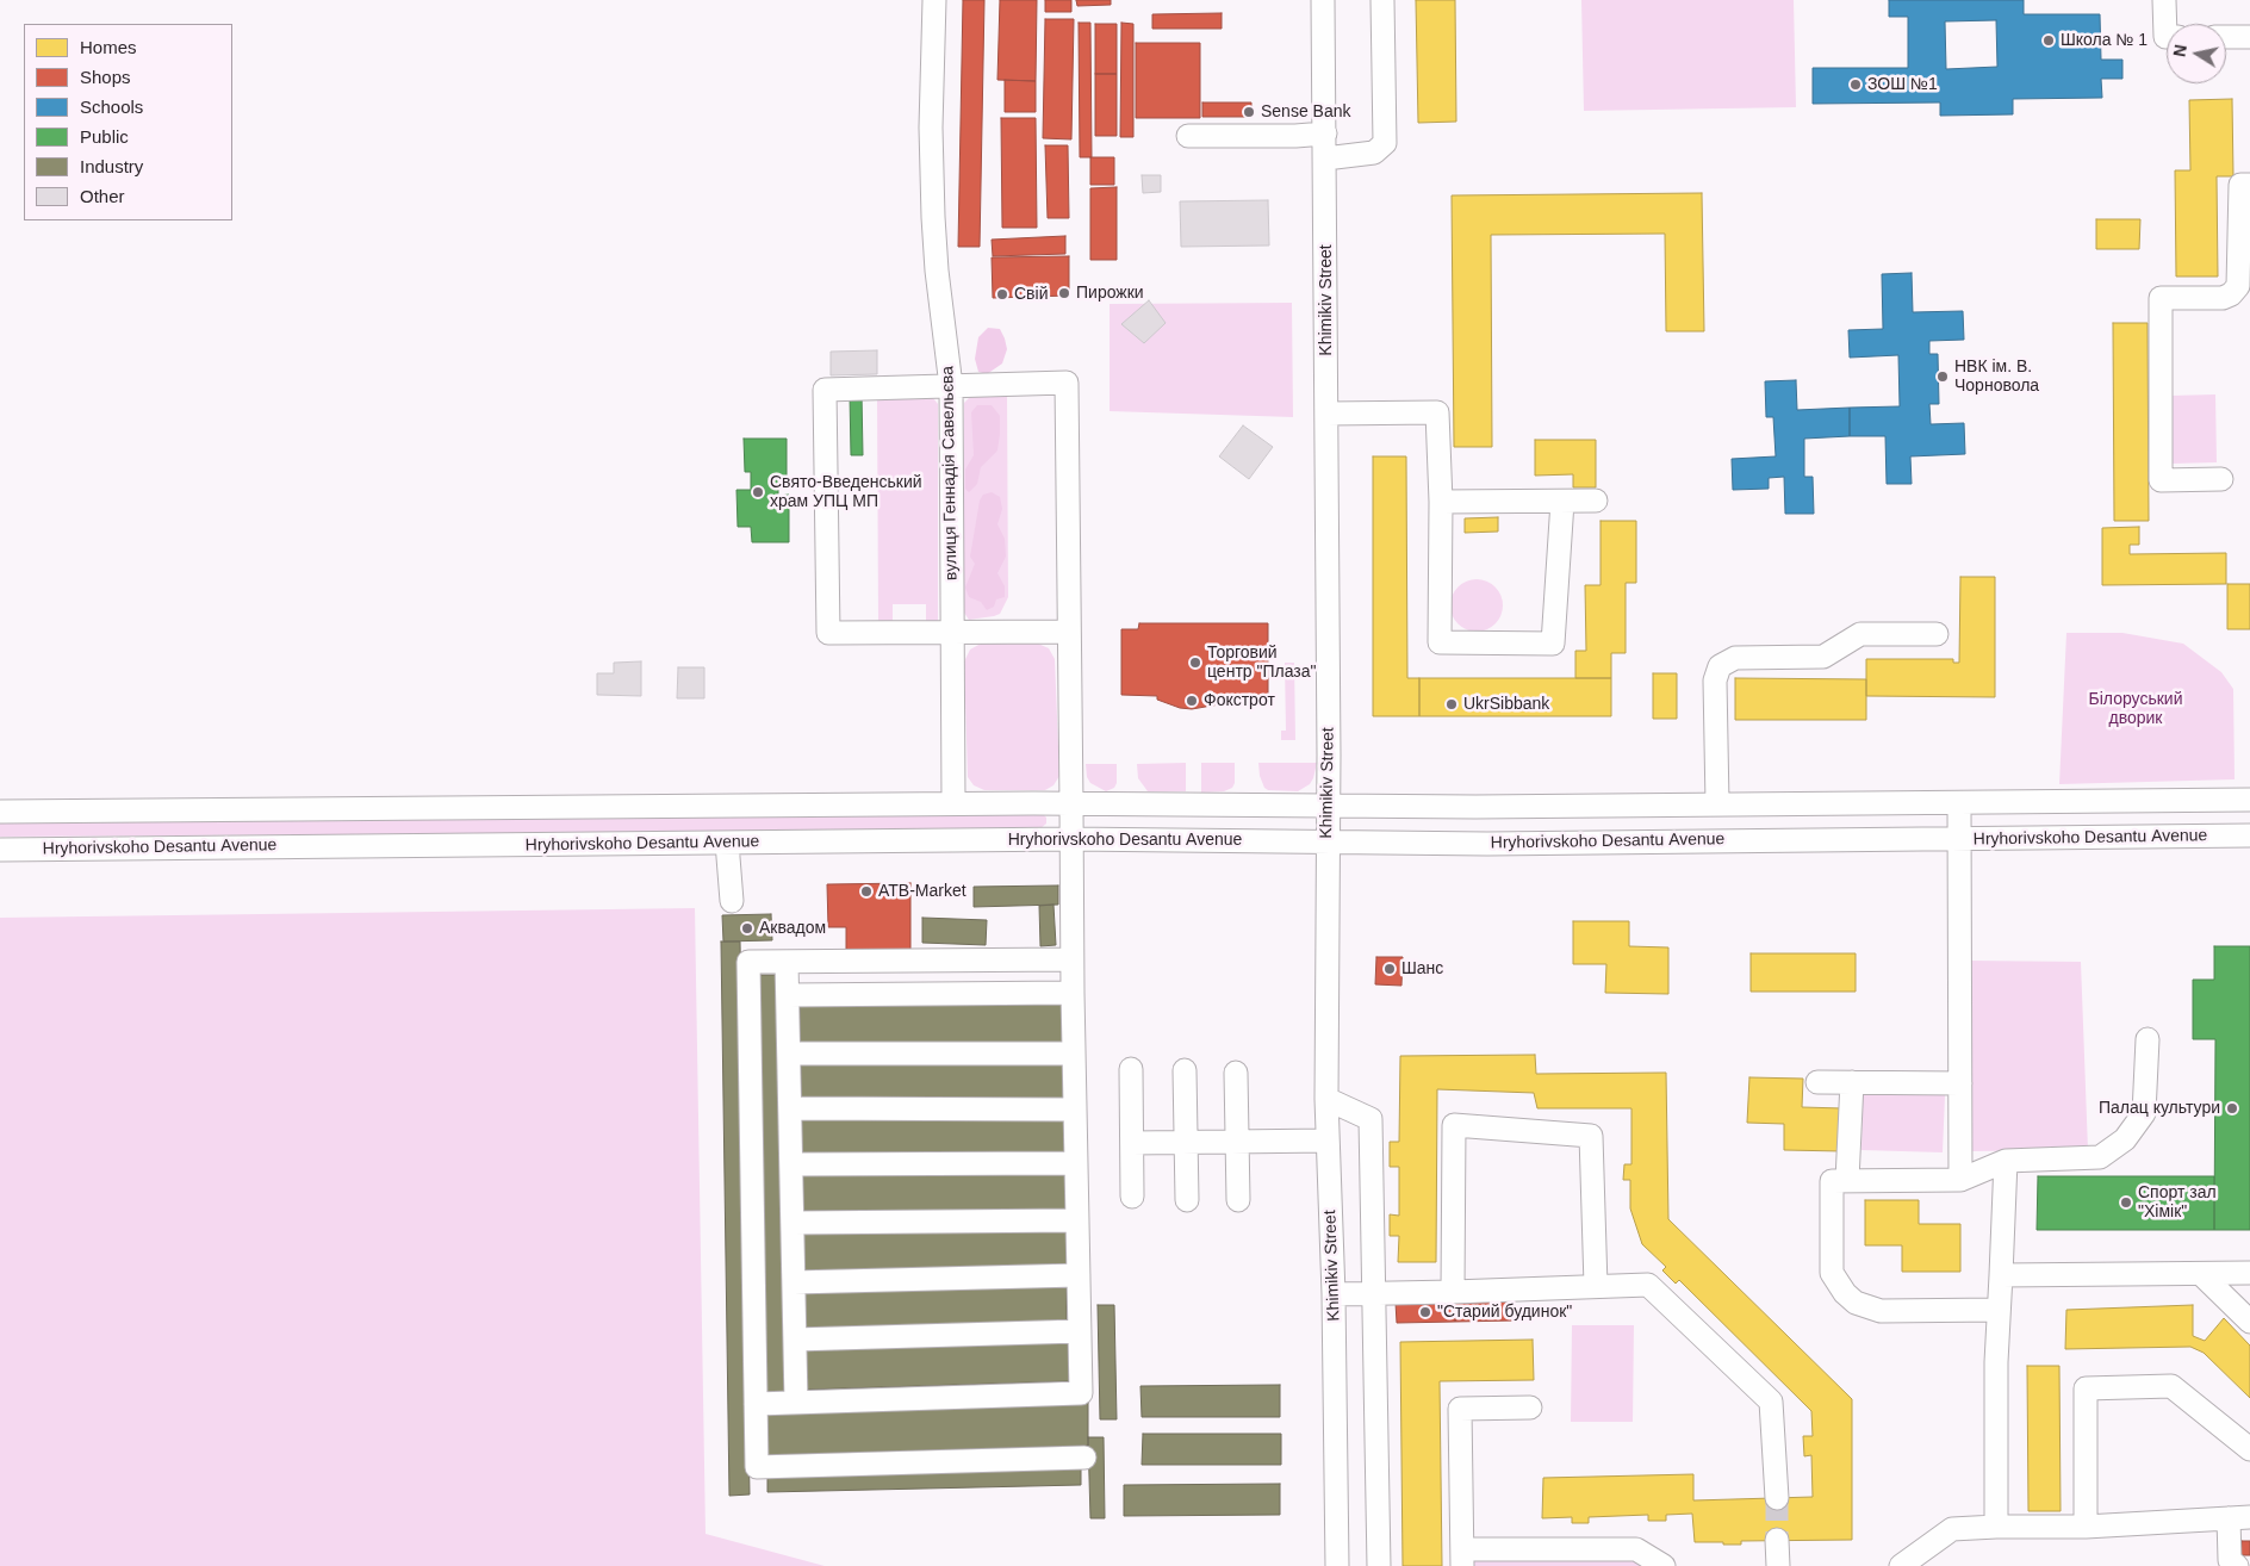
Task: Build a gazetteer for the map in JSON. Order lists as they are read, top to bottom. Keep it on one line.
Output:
{"streets":{"street":["Khimikiv Street","вулиця Геннадія Савельєва","Hryhorivskoho Desantu Avenue"]},"crossings":[["Khimikiv Street","Hryhorivskoho Desantu Avenue"]],"parks":["Білоруський дворик"],"places":["Школа № 1","ЗОШ №1","Sense Bank","Пирожки","Свій","НВК ім. В. Чорновола","Свято-Введенський храм УПЦ МП","Торговий центр \"Плаза\"","Фокстрот","UkrSibbank","ATB-Market","Аквадом","Шанс","Палац культури","Спорт зал \"Хімік\"","\"Старий будинок\""],"legend":["Homes","Shops","Schools","Public","Industry","Other"],"north":"left"}
